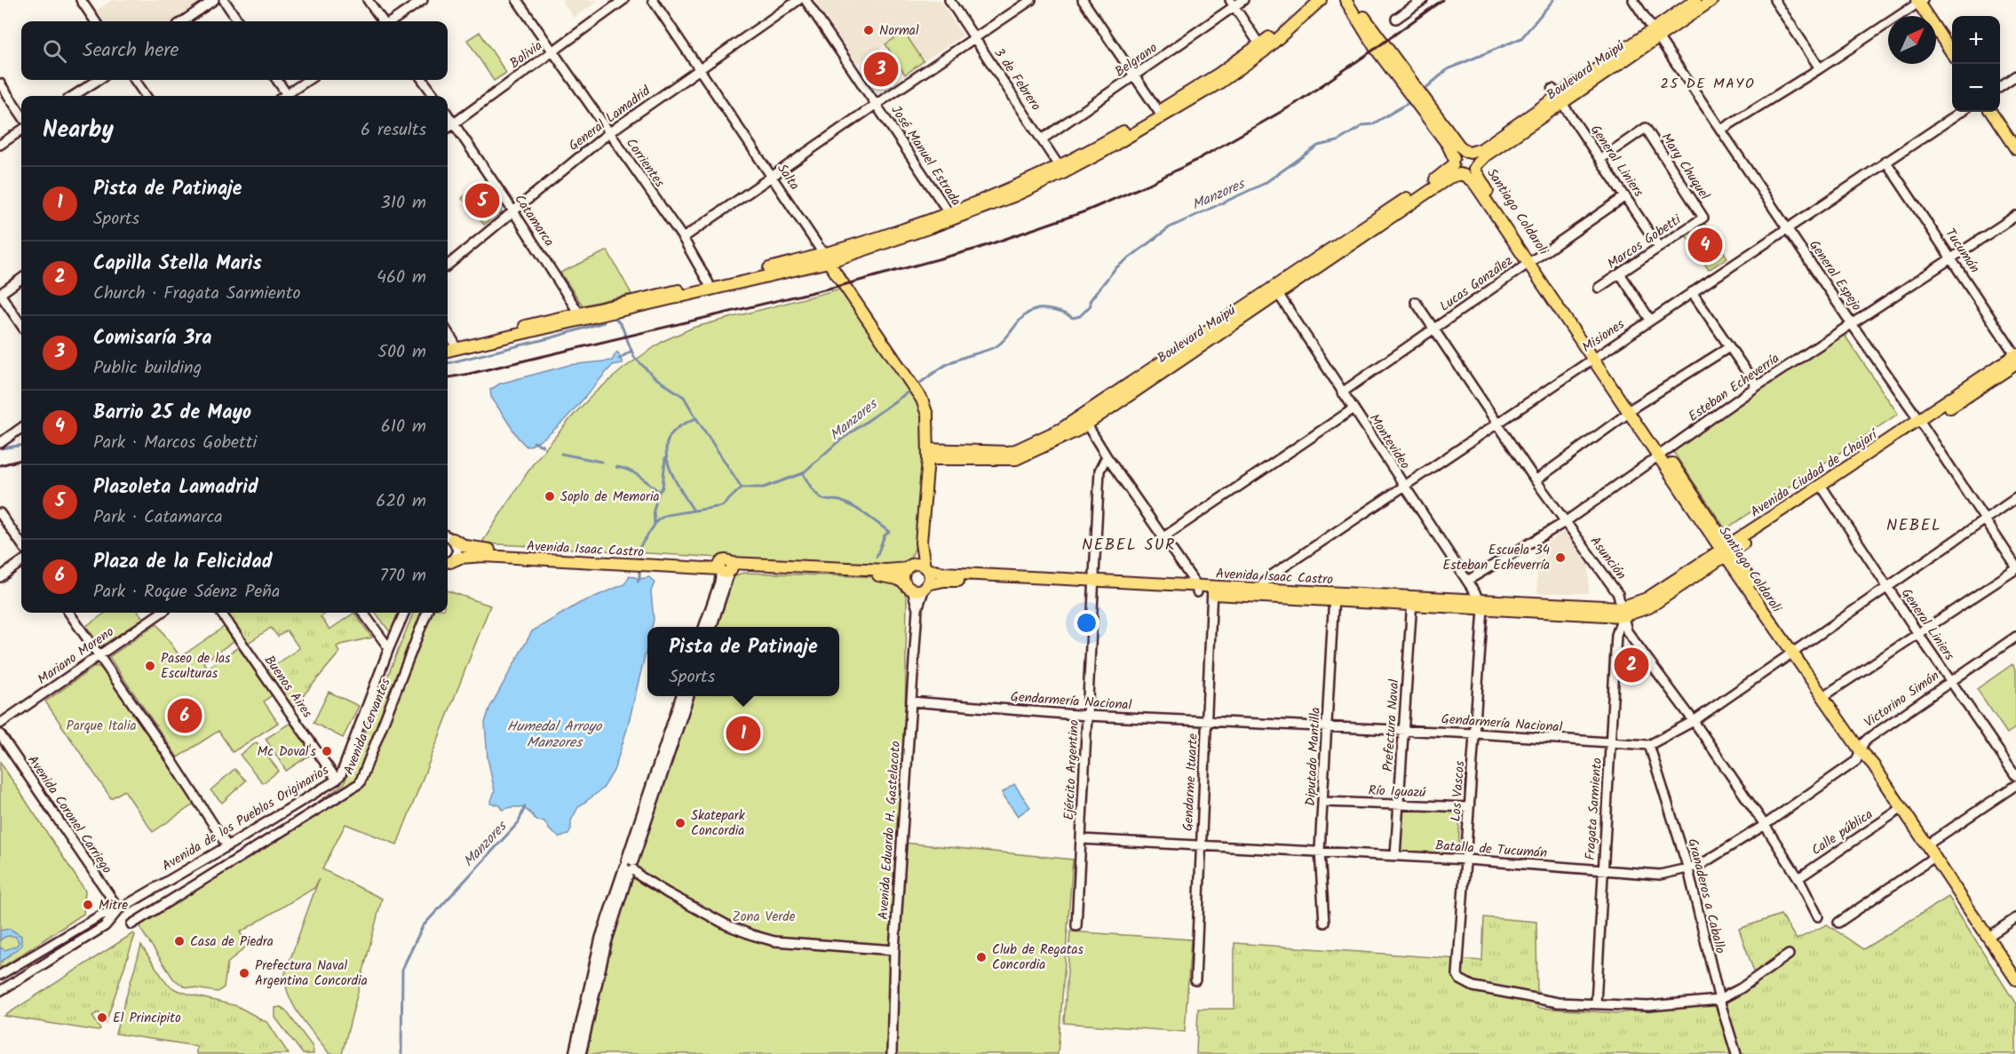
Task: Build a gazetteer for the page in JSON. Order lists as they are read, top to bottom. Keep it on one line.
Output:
{"streets":{"main road":["Boulevard Maipú","Salta","Santiago Coldaroli","Avenida Ciudad de Chajarí","Avenida Isaac Castro"],"street":["Bolivia","Belgrano","3 de Febrero","General Lamadrid","José Manuel Estrada","General Liniers","Corrientes","Mary Chuquel","Catamarca","Marcos Gobetti","Tucumán","General Espejo","Lucas González","Misiones","Esteban Echeverría","Montevideo","Asunción","Mariano Moreno","Buenos Aires","Victorino Simón","Gendarmería Nacional","Prefectura Naval","Avenida Cervantes","Diputado Mantilla","Ejército Argentino","Gendarme Ituarte","Río Iguazú","Los Vascos","Fragata Sarmiento","Avenida Coronel Carriego","Avenida de los Pueblos Originarios","Avenida Eduardo H. Gastelacoto","Calle pública","Batalla de Tucumán","Granaderos a Caballo"]},"crossings":[["Bolivia","Corrientes"],["Bolivia","Catamarca"],["Belgrano","3 de Febrero"],["Boulevard Maipú","General Liniers"],["Boulevard Maipú","Salta"],["Boulevard Maipú","Santiago Coldaroli"],["Boulevard Maipú","General Espejo"],["Boulevard Maipú","Montevideo"],["General Lamadrid","Corrientes"],["General Lamadrid","Salta"],["General Lamadrid","Catamarca"],["General Liniers","Mary Chuquel"],["General Liniers","Marcos Gobetti"],["General Liniers","Lucas González"],["General Liniers","Avenida Ciudad de Chajarí"],["General Liniers","Victorino Simón"],["Mary Chuquel","Marcos Gobetti"],["Santiago Coldaroli","Lucas González"],["Santiago Coldaroli","Misiones"],["Santiago Coldaroli","Esteban Echeverría"],["Santiago Coldaroli","Avenida Ciudad de Chajarí"],["Santiago Coldaroli","Victorino Simón"],["Santiago Coldaroli","Calle pública"],["Santiago Coldaroli","Batalla de Tucumán"],["Tucumán","Misiones"],["Tucumán","Esteban Echeverría"],["Tucumán","Avenida Ciudad de Chajarí"],["General Espejo","Misiones"],["General Espejo","Esteban Echeverría"],["General Espejo","Avenida Ciudad de Chajarí"],["Lucas González","Montevideo"],["Lucas González","Asunción"],["Misiones","Montevideo"],["Misiones","Avenida Isaac Castro"],["Misiones","Asunción"],["Esteban Echeverría","Montevideo"],["Esteban Echeverría","Asunción"],["Montevideo","Avenida Isaac Castro"],["Montevideo","Los Vascos"],["Avenida Ciudad de Chajarí","Avenida Isaac Castro"],["Avenida Ciudad de Chajarí","Asunción"],["Avenida Ciudad de Chajarí","Fragata Sarmiento"],["Avenida Isaac Castro","Asunción"],["Avenida Isaac Castro","Prefectura Naval"],["Avenida Isaac Castro","Diputado Mantilla"],["Avenida Isaac Castro","Ejército Argentino"],["Avenida Isaac Castro","Gendarme Ituarte"],["Avenida Isaac Castro","Los Vascos"],["Avenida Isaac Castro","Fragata Sarmiento"],["Avenida Isaac Castro","Avenida Eduardo H. Gastelacoto"],["Asunción","Fragata Sarmiento"],["Asunción","Calle pública"],["Asunción","Batalla de Tucumán"],["Buenos Aires","Avenida de los Pueblos Originarios"],["Victorino Simón","Batalla de Tucumán"],["Gendarmería Nacional","Prefectura Naval"],["Gendarmería Nacional","Diputado Mantilla"],["Gendarmería Nacional","Ejército Argentino"],["Gendarmería Nacional","Gendarme Ituarte"],["Gendarmería Nacional","Los Vascos"],["Gendarmería Nacional","Fragata Sarmiento"],["Gendarmería Nacional","Avenida Eduardo H. Gastelacoto"],["Gendarmería Nacional","Granaderos a Caballo"],["Prefectura Naval","Río Iguazú"],["Prefectura Naval","Batalla de Tucumán"],["Diputado Mantilla","Río Iguazú"],["Diputado Mantilla","Batalla de Tucumán"],["Ejército Argentino","Batalla de Tucumán"],["Gendarme Ituarte","Batalla de Tucumán"],["Río Iguazú","Los Vascos"],["Los Vascos","Fragata Sarmiento"],["Los Vascos","Batalla de Tucumán"],["Fragata Sarmiento","Batalla de Tucumán"],["Avenida Coronel Carriego","Avenida de los Pueblos Originarios"],["Batalla de Tucumán","Granaderos a Caballo"]],"districts":["25 DE MAYO","NEBEL","NEBEL SUR"],"water":["Manzores","Humedal Arroyo Manzores"],"parks":["Parque Italia","Zona Verde"],"places":["Normal","Soplo de Memoria","Escuela 34 Esteban Echeverría","Paseo de las Esculturas","Mc Doval's","Skatepark Concordia","Mitre","Casa de Piedra","Club de Regatas Concordia","Prefectura Naval Argentina Concordia","El Principito"],"north":"top right","page":{"map_buttons":["+","−"],"search":"Search here","pins":["3","5","4","2","6","1"],"heading":["Nearby","6 results"],"list":[{"mark":"1","name":"Pista de Patinaje","note":"Sports","value":"310 m"},{"mark":"2","name":"Capilla Stella Maris","note":"Church · Fragata Sarmiento","value":"460 m"},{"mark":"3","name":"Comisaría 3ra","note":"Public building","value":"500 m"},{"mark":"4","name":"Barrio 25 de Mayo","note":"Park · Marcos Gobetti","value":"610 m"},{"mark":"5","name":"Plazoleta Lamadrid","note":"Park · Catamarca","value":"620 m"},{"mark":"6","name":"Plaza de la Felicidad","note":"Park · Roque Sáenz Peña","value":"770 m"}],"popup":["Pista de Patinaje","Sports"]}}
